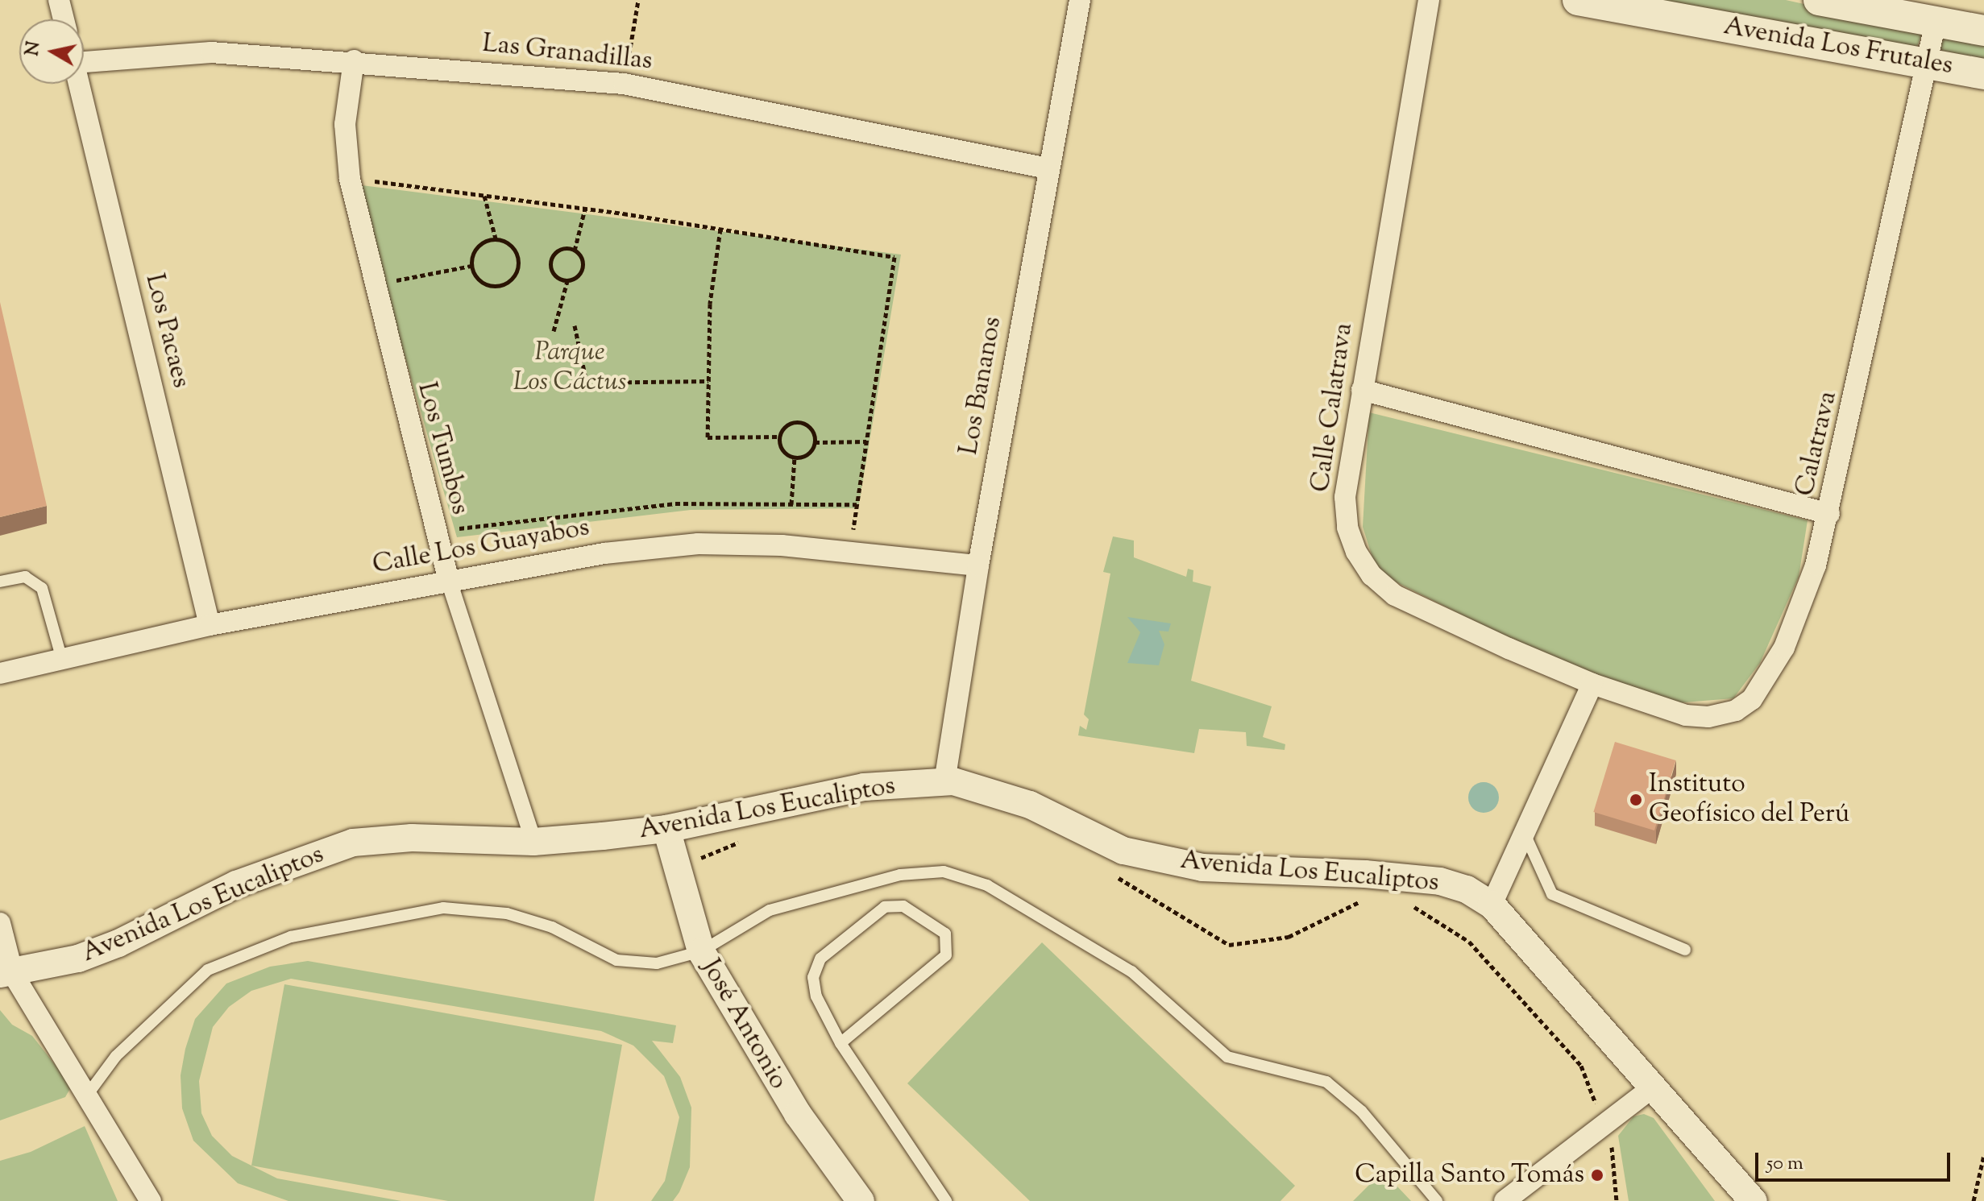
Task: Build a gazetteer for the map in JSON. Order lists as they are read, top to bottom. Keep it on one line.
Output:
{"streets":{"main road":["Avenida Los Frutales"],"street":["Las Granadillas","Los Pacaes","Los Bananos","Calle Calatrava","Calatrava","Los Tumbos","Calle Los Guayabos","Avenida Los Eucaliptos","José Antonio"]},"crossings":[["Avenida Los Frutales","Calatrava"],["Las Granadillas","Los Bananos"],["Las Granadillas","Los Tumbos"],["Los Pacaes","Calle Los Guayabos"],["Los Bananos","Calle Los Guayabos"],["Los Bananos","Avenida Los Eucaliptos"],["Calle Calatrava","Calatrava"],["Los Tumbos","Calle Los Guayabos"],["Los Tumbos","Avenida Los Eucaliptos"],["Avenida Los Eucaliptos","José Antonio"]],"parks":["Parque Los Cáctus"],"places":["Instituto Geofísico del Perú","Capilla Santo Tomás"],"scale_bar":"50 m","north":"left"}
